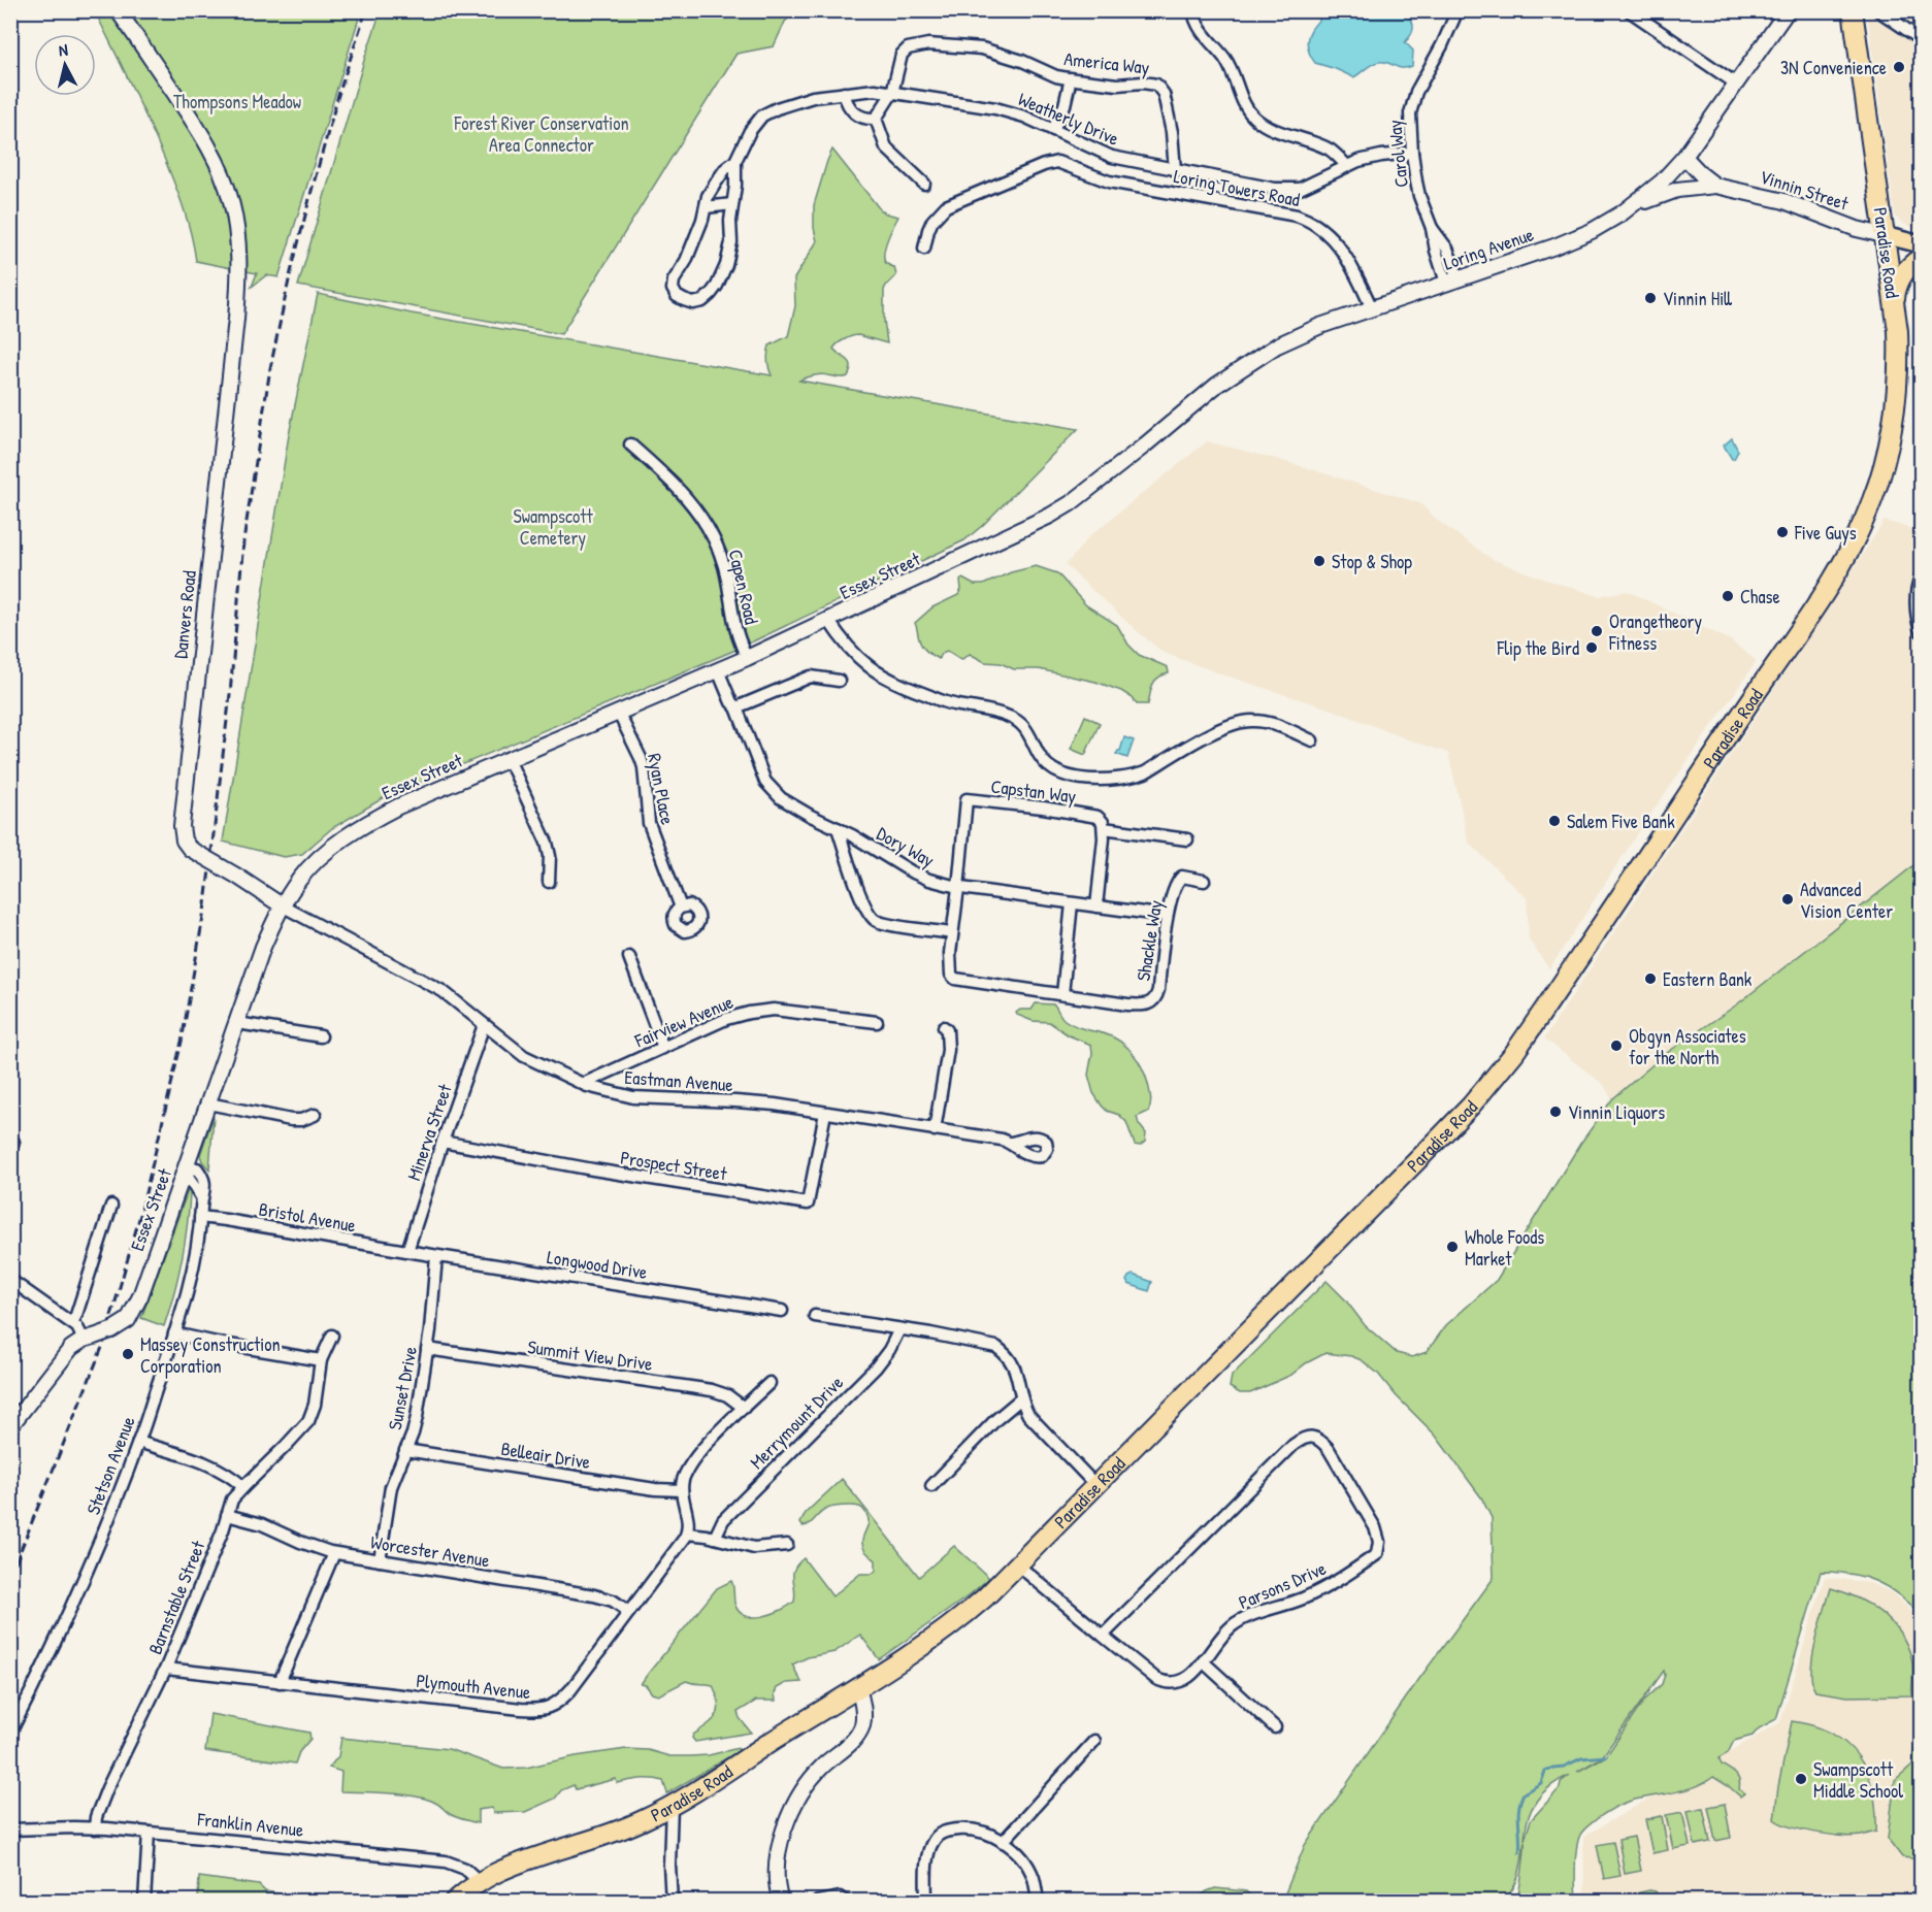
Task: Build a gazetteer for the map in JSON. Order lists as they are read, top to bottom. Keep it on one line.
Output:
{"streets":{"highway":["Paradise Road"],"main road":["Vinnin Street","Loring Avenue","Essex Street","Danvers Road"],"street":["America Way","Weatherly Drive","Carol Way","Loring Towers Road","Capen Road","Ryan Place","Capstan Way","Dory Way","Shackle Way","Fairview Avenue","Eastman Avenue","Minerva Street","Prospect Street","Bristol Avenue","Longwood Drive","Summit View Drive","Sunset Drive","Merrymount Drive","Belleair Drive","Stetson Avenue","Worcester Avenue","Parsons Drive","Barnstable Street","Plymouth Avenue","Franklin Avenue"]},"crossings":[["America Way","Weatherly Drive"],["Weatherly Drive","Carol Way"],["Carol Way","Loring Avenue"],["Loring Towers Road","Loring Avenue"],["Vinnin Street","Loring Avenue"],["Vinnin Street","Paradise Road"],["Loring Avenue","Essex Street"],["Paradise Road","Parsons Drive"],["Paradise Road","Franklin Avenue"],["Essex Street","Capen Road"],["Essex Street","Danvers Road"],["Essex Street","Ryan Place"],["Essex Street","Dory Way"],["Essex Street","Eastman Avenue"],["Essex Street","Stetson Avenue"],["Danvers Road","Eastman Avenue"],["Capstan Way","Dory Way"],["Dory Way","Shackle Way"],["Fairview Avenue","Eastman Avenue"],["Eastman Avenue","Minerva Street"],["Eastman Avenue","Prospect Street"],["Minerva Street","Prospect Street"],["Minerva Street","Bristol Avenue"],["Minerva Street","Longwood Drive"],["Bristol Avenue","Longwood Drive"],["Bristol Avenue","Stetson Avenue"],["Longwood Drive","Sunset Drive"],["Summit View Drive","Sunset Drive"],["Sunset Drive","Belleair Drive"],["Sunset Drive","Worcester Avenue"],["Worcester Avenue","Barnstable Street"],["Worcester Avenue","Plymouth Avenue"],["Barnstable Street","Plymouth Avenue"],["Barnstable Street","Franklin Avenue"]],"parks":["Thompsons Meadow","Forest River Conservation Area Connector","Swampscott Cemetery"],"places":["3N Convenience","Vinnin Hill","Five Guys","Stop & Shop","Chase","Orangetheory Fitness","Flip the Bird","Salem Five Bank","Advanced Vision Center","Eastern Bank","Obgyn Associates for the North","Vinnin Liquors","Whole Foods Market","Massey Construction Corporation","Swampscott Middle School"],"north":"top"}
